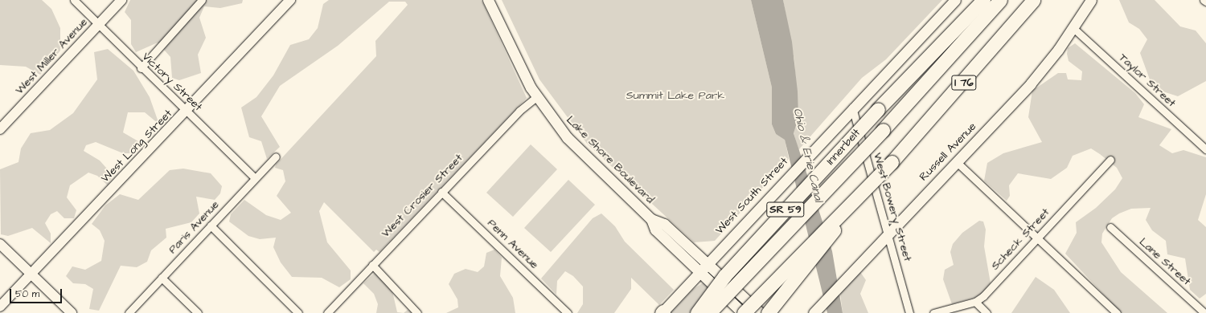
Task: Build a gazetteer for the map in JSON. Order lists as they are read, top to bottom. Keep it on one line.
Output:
{"streets":{"highway":["I 76","Innerbelt","SR 59"],"main road":["Russell Avenue","Lake Shore Boulevard","West South Street"],"street":["West Miller Avenue","Taylor Street","Victory Street","West Long Street","West Crosier Street","West Bowery Street","Paris Avenue","Scheck Street","Penn Avenue","Lane Street"]},"crossings":[["West Miller Avenue","Victory Street"],["Taylor Street","Russell Avenue"],["Victory Street","West Long Street"],["Victory Street","Paris Avenue"],["I 76","Lake Shore Boulevard"],["Russell Avenue","West Bowery Street"],["Lake Shore Boulevard","West Crosier Street"],["Lake Shore Boulevard","West South Street"],["West Crosier Street","Penn Avenue"],["West South Street","West Bowery Street"]],"water":["Ohio & Erie Canal"],"parks":["Summit Lake Park"],"scale_bar":"50 m"}
